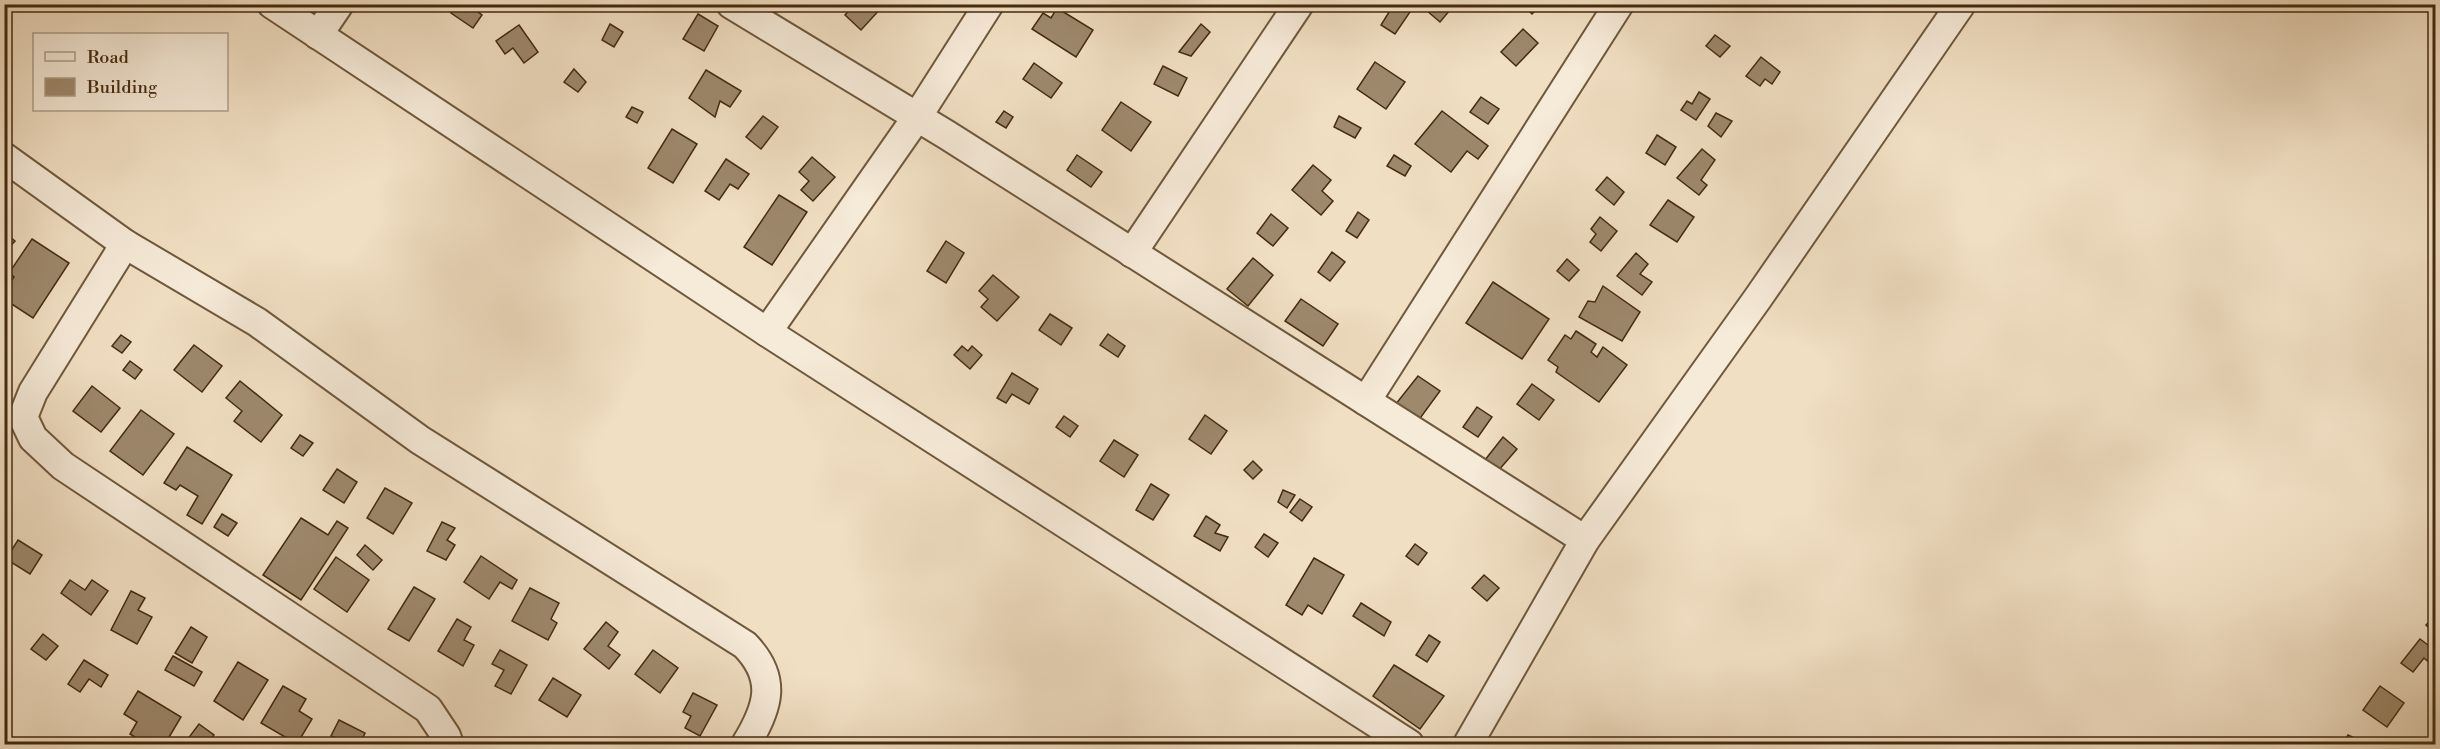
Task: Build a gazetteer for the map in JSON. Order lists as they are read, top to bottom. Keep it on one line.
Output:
{"legend":["Road","Building"]}
